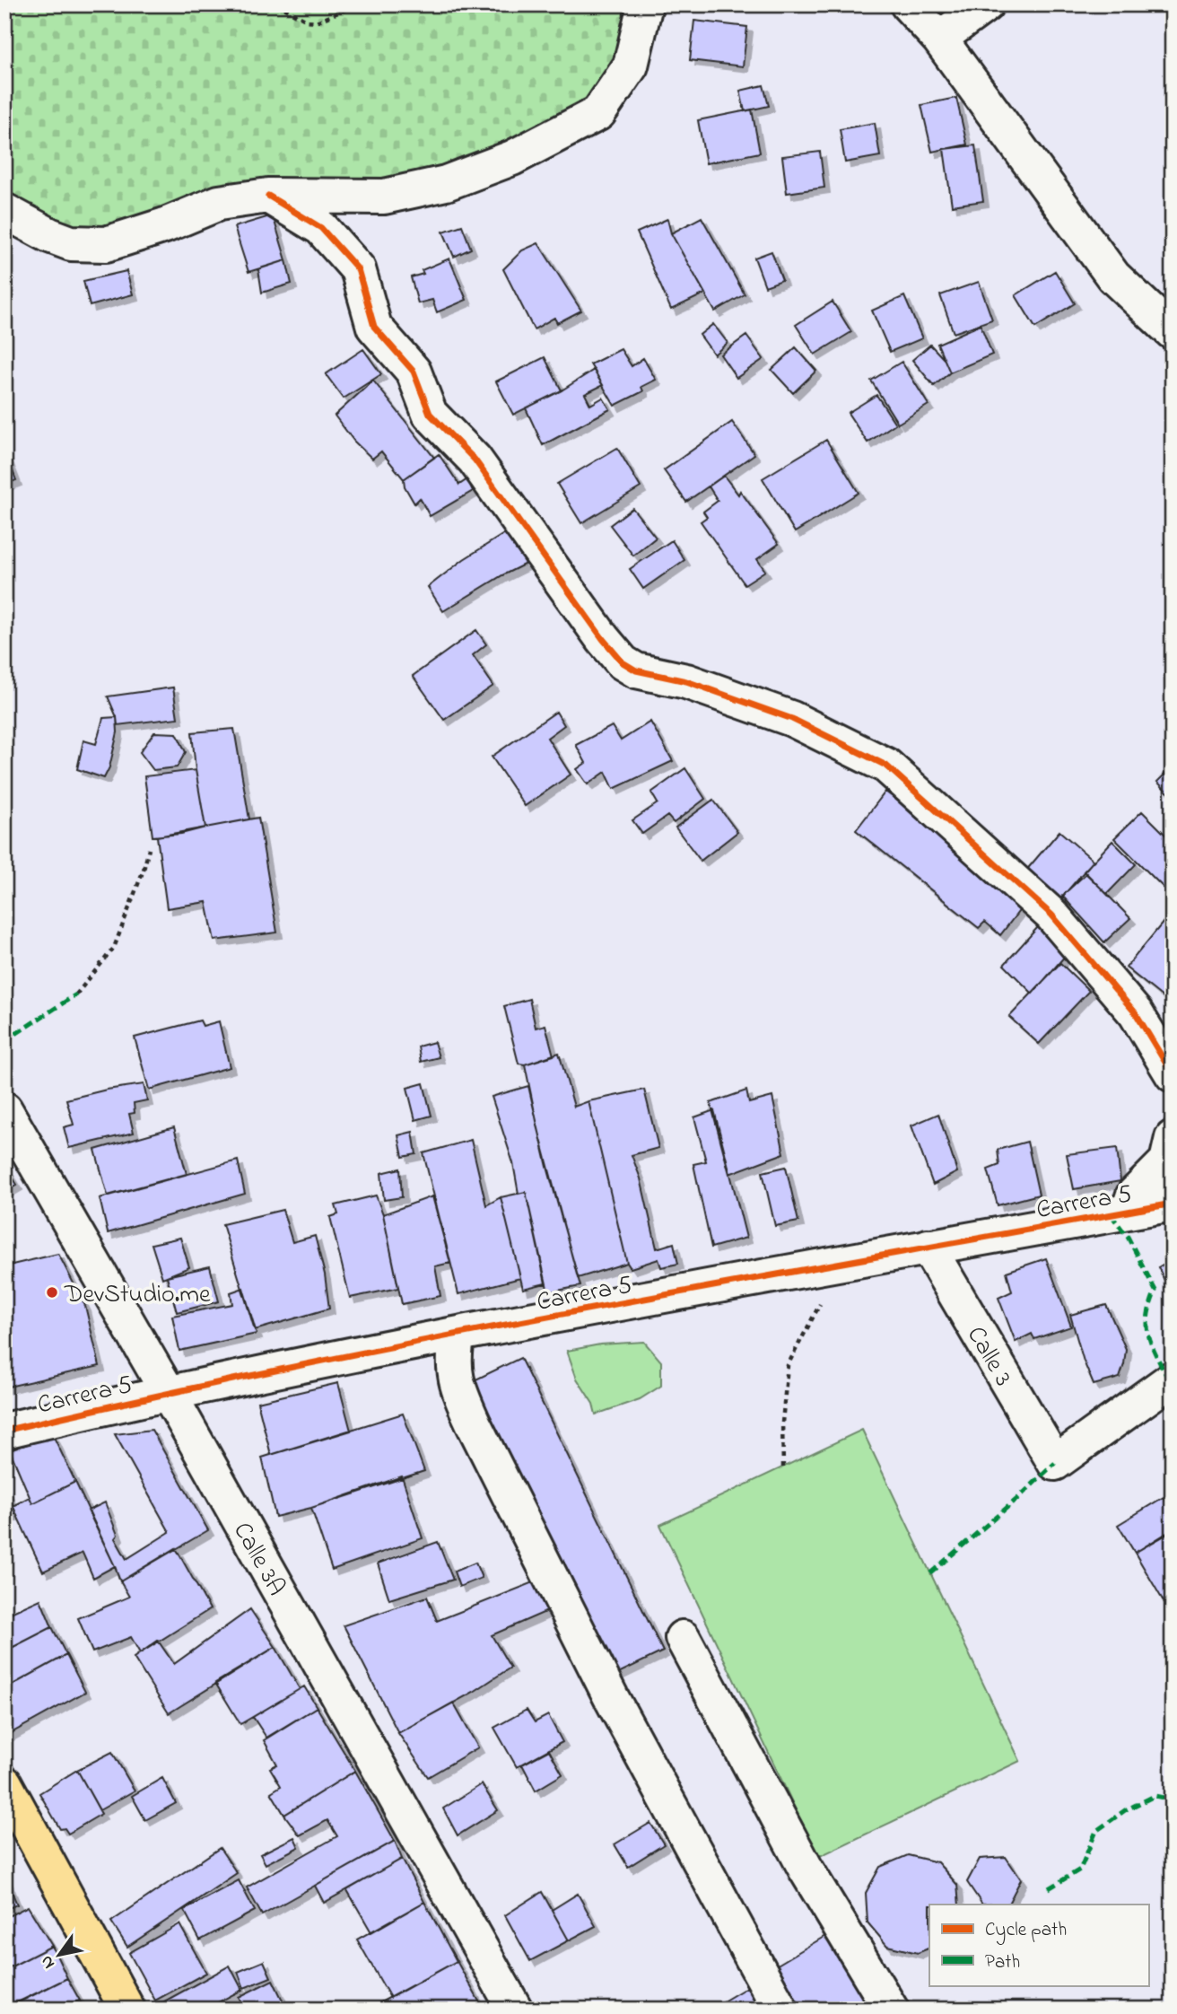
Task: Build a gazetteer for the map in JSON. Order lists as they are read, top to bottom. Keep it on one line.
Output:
{"streets":{"street":["Carrera 5","Calle 3","Calle 3A"]},"crossings":[["Carrera 5","Calle 3"],["Carrera 5","Calle 3A"]],"places":["DevStudio.me"],"legend":["Cycle path","Path"],"north":"bottom left"}
